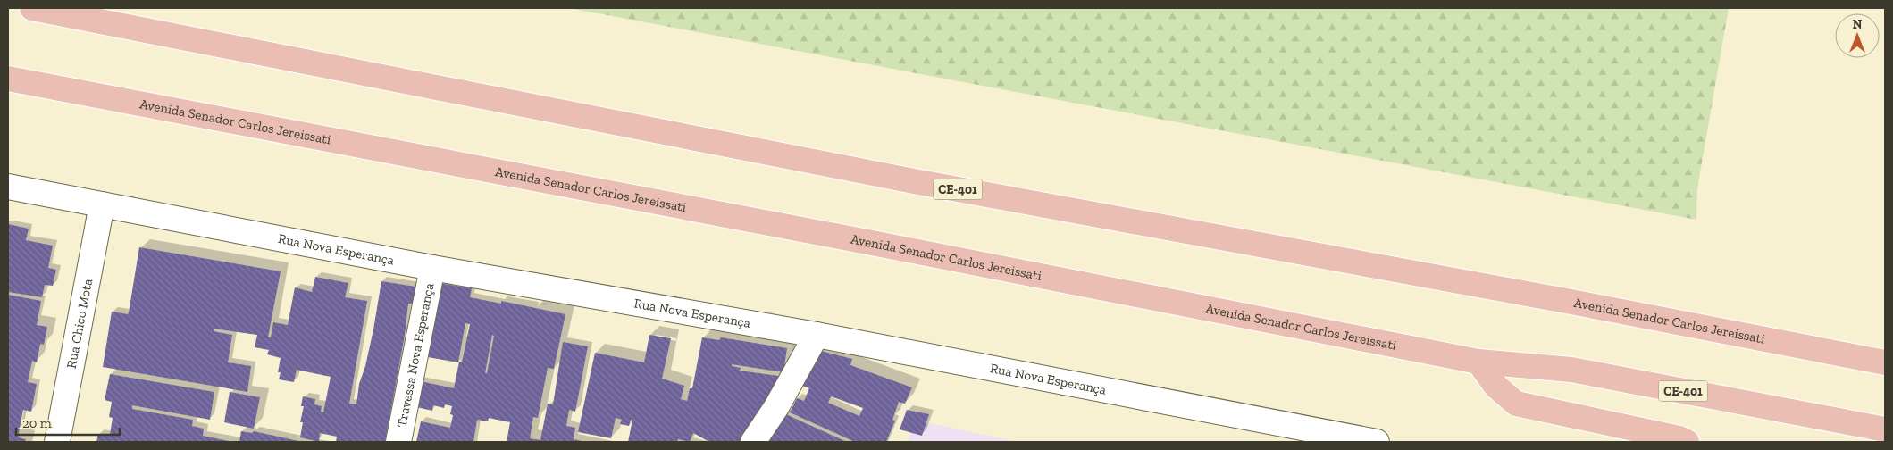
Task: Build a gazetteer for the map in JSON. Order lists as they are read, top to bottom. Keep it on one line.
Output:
{"streets":{"main road":["Avenida Senador Carlos Jereissati","CE-401"],"street":["Rua Nova Esperança","Rua Chico Mota","Travessa Nova Esperança"]},"crossings":[["Rua Nova Esperança","Rua Chico Mota"],["Rua Nova Esperança","Travessa Nova Esperança"]],"scale_bar":"20 m","north":"top"}
